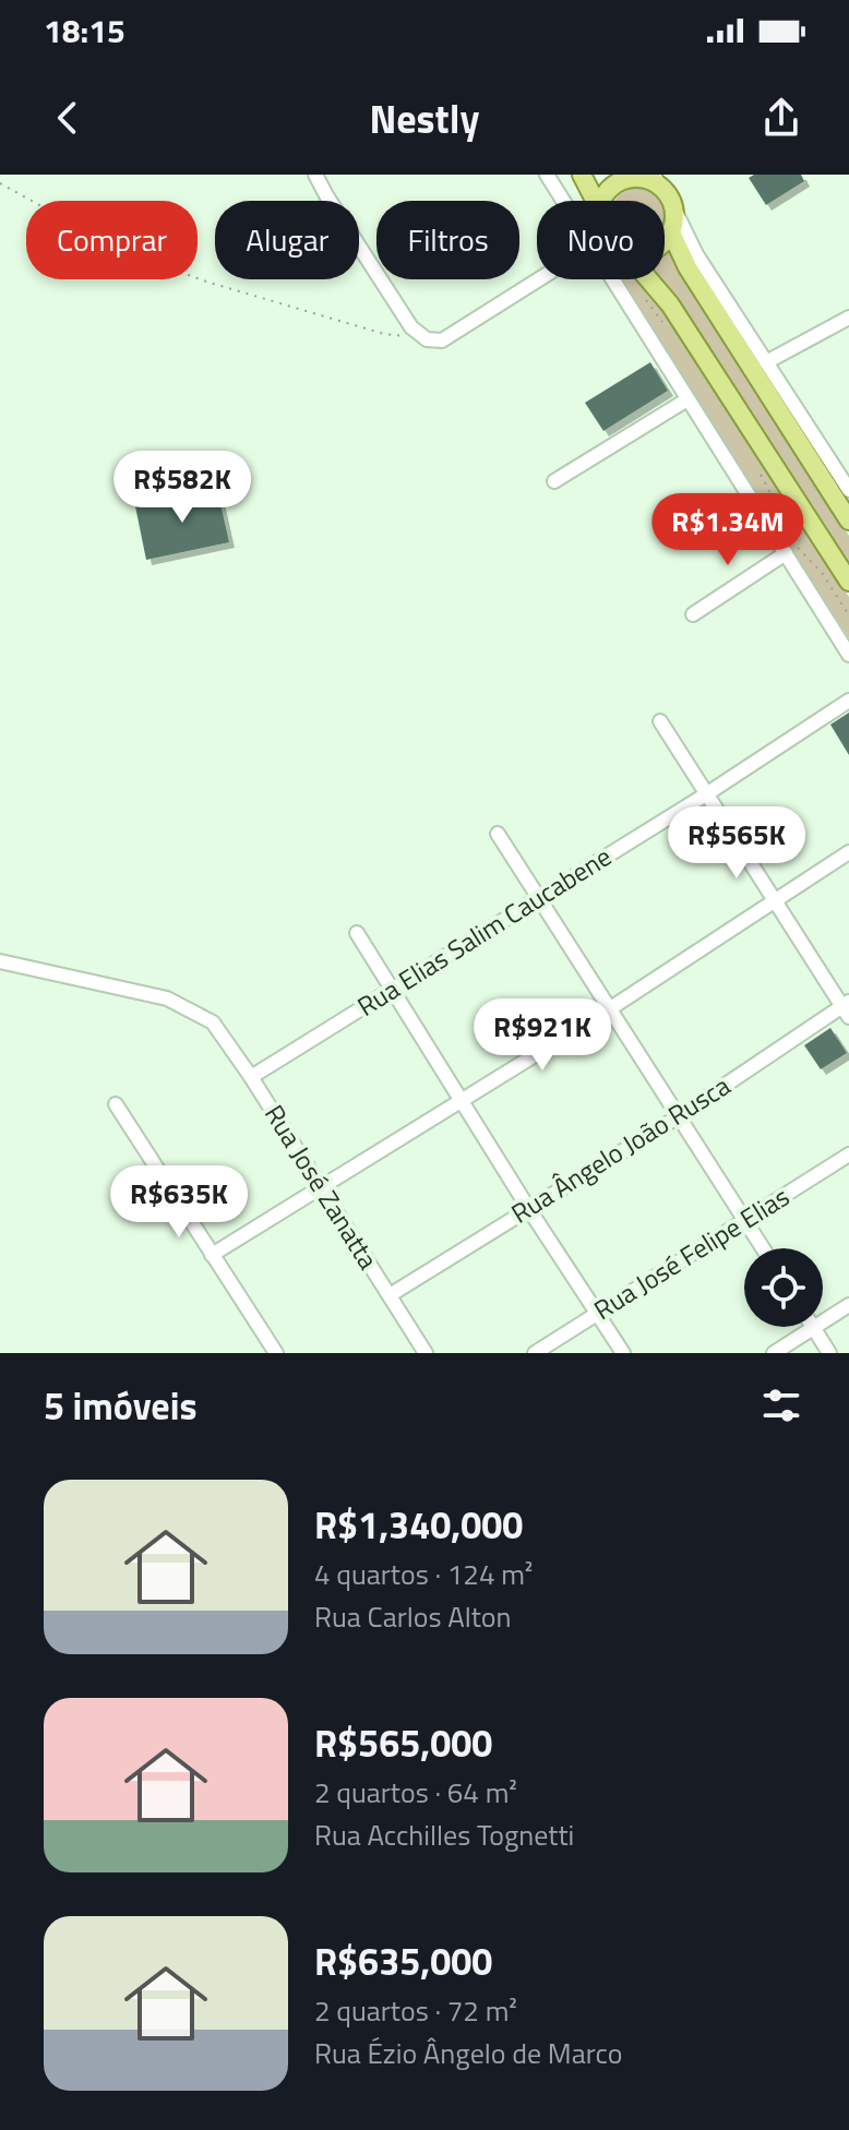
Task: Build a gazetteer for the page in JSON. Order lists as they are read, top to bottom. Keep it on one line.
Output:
{"streets":{"street":["Rua Elias Salim Caucabene","Rua Ângelo João Rusca","Rua José Zanatta","Rua José Felipe Elias"]},"crossings":[["Rua Elias Salim Caucabene","Rua José Zanatta"],["Rua Ângelo João Rusca","Rua José Zanatta"]],"page":{"status":"18:15","header":"Nestly","chip":["Comprar","Alugar","Filtros","Novo"],"price":["R$582K","R$1.34M","R$565K","R$921K","R$635K"],"heading":"5 imóveis","list":[{"name":"R$1,340,000","note":"4 quartos · 124 m² · Rua Carlos Alton"},{"name":"R$565,000","note":"2 quartos · 64 m² · Rua Acchilles Tognetti"},{"name":"R$635,000","note":"2 quartos · 72 m² · Rua Ézio Ângelo de Marco"}]}}
